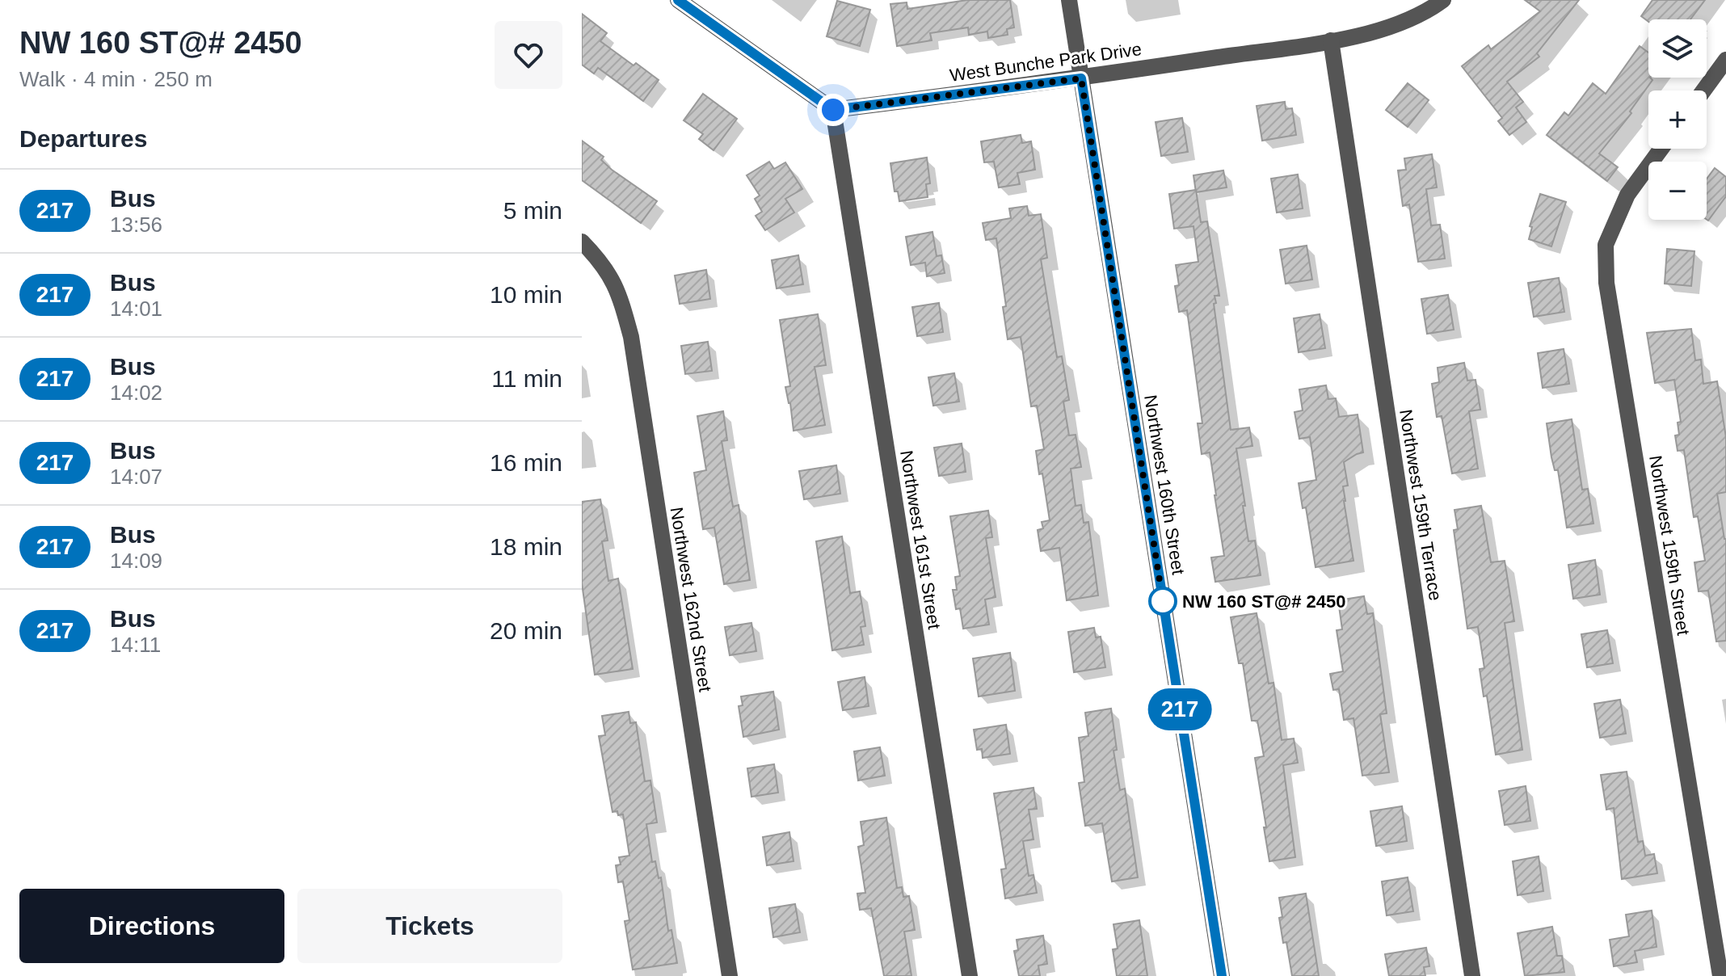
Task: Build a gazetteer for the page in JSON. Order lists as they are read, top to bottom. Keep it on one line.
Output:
{"streets":{"street":["West Bunche Park Drive","Northwest 160th Street","Northwest 159th Terrace","Northwest 161st Street","Northwest 159th Street","Northwest 162nd Street"]},"crossings":[["West Bunche Park Drive","Northwest 160th Street"],["West Bunche Park Drive","Northwest 159th Terrace"],["West Bunche Park Drive","Northwest 161st Street"]],"places":["NW 160 ST@# 2450"],"lines":["bus line 217"],"page":{"heading":[["NW 160 ST@# 2450","Walk · 4 min · 250 m"],"Departures"],"on_map":"217","map_buttons":["+","−"],"list":[{"mark":"217","name":"Bus","note":"13:56","value":"5 min"},{"mark":"217","name":"Bus","note":"14:01","value":"10 min"},{"mark":"217","name":"Bus","note":"14:02","value":"11 min"},{"mark":"217","name":"Bus","note":"14:07","value":"16 min"},{"mark":"217","name":"Bus","note":"14:09","value":"18 min"},{"mark":"217","name":"Bus","note":"14:11","value":"20 min"}],"buttons":["Directions","Tickets"]}}
